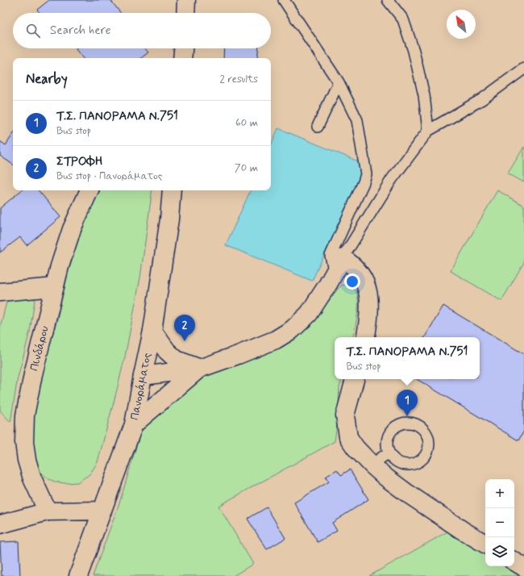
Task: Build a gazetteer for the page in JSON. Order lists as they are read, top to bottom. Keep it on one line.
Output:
{"streets":{"street":["Πινδάρου","Πανοράματος"]},"north":"top left","page":{"search":"Search here","heading":["Nearby","2 results"],"list":[{"mark":"1","name":"Τ.Σ. ΠΑΝΟΡΑΜΑ Ν.751","note":"Bus stop","value":"60 m"},{"mark":"2","name":"ΣΤΡΟΦΗ","note":"Bus stop · Πανοράματος","value":"70 m"}],"pins":["2","1"],"popup":["Τ.Σ. ΠΑΝΟΡΑΜΑ Ν.751","Bus stop"],"map_buttons":["+","−"]}}
